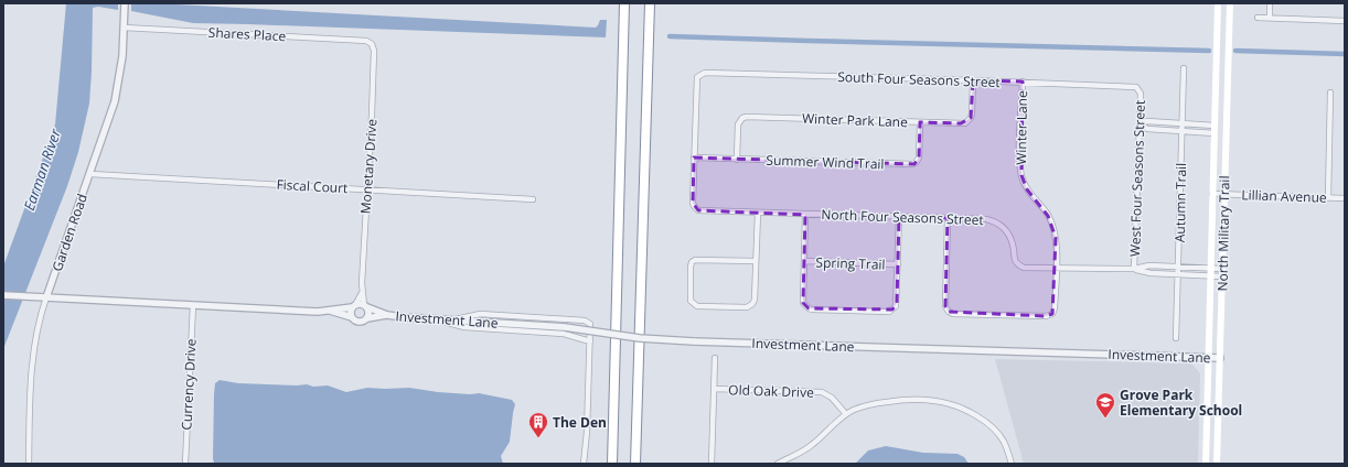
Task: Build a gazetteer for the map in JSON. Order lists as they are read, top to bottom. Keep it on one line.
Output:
{"streets":{"main road":["North Military Trail"],"street":["Shares Place","South Four Seasons Street","Winter Park Lane","Winter Lane","Summer Wind Trail","Monetary Drive","West Four Seasons Street","Fiscal Court","Lillian Avenue","Autumn Trail","North Four Seasons Street","Garden Road","Spring Trail","Investment Lane","Currency Drive","Old Oak Drive"]},"crossings":[["Shares Place","Monetary Drive"],["Shares Place","Garden Road"],["South Four Seasons Street","Winter Park Lane"],["South Four Seasons Street","Winter Lane"],["South Four Seasons Street","Summer Wind Trail"],["South Four Seasons Street","West Four Seasons Street"],["South Four Seasons Street","North Four Seasons Street"],["Winter Park Lane","Summer Wind Trail"],["Winter Lane","North Four Seasons Street"],["Summer Wind Trail","North Four Seasons Street"],["Monetary Drive","Fiscal Court"],["Monetary Drive","Investment Lane"],["West Four Seasons Street","North Four Seasons Street"],["Fiscal Court","Garden Road"],["Lillian Avenue","North Military Trail"],["North Military Trail","Investment Lane"]],"water":["Earman River"],"places":{"school or university":["Grove Park Elementary School"],"building":["The Den"]}}
